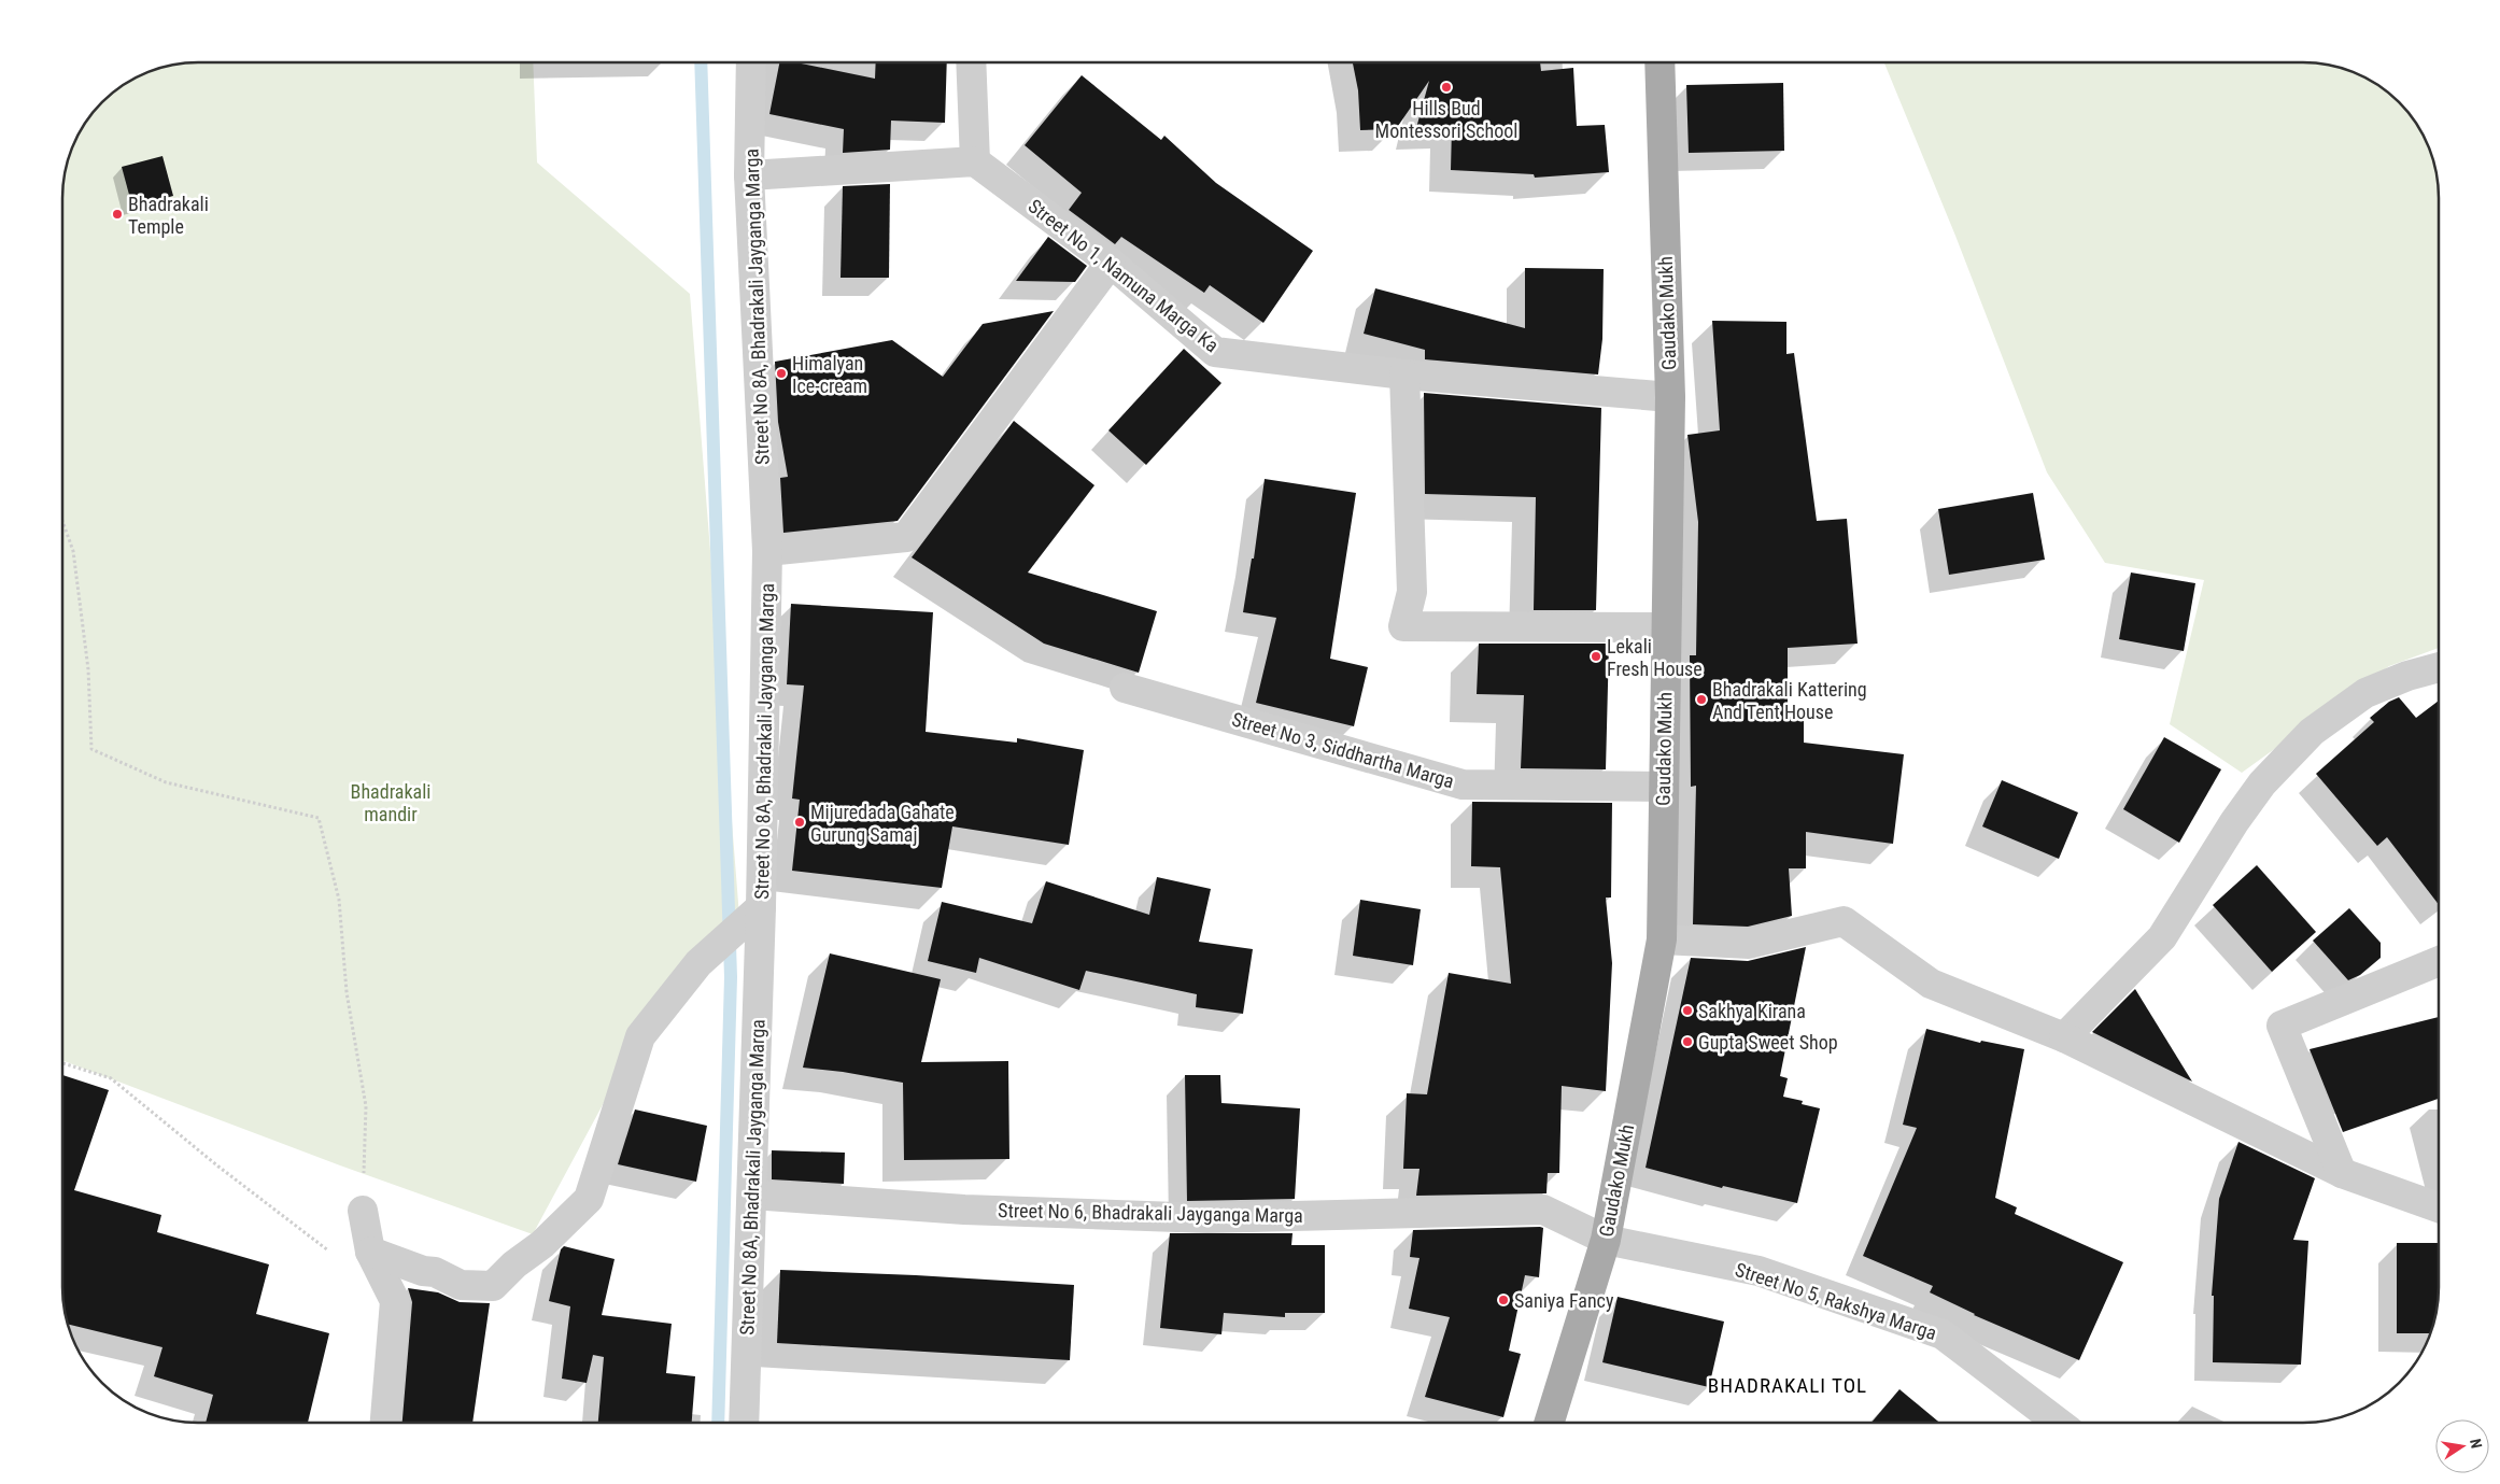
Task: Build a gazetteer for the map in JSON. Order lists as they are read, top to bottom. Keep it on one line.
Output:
{"streets":{"main road":["Gaudako Mukh"],"street":["Street No 1, Namuna Marga Ka","Street No 8A, Bhadrakali Jayganga Marga","Street No 3, Siddhartha Marga","Street No 6, Bhadrakali Jayganga Marga","Street No 5, Rakshya Marga"]},"crossings":[["Street No 1, Namuna Marga Ka","Gaudako Mukh"],["Street No 8A, Bhadrakali Jayganga Marga","Street No 6, Bhadrakali Jayganga Marga"],["Gaudako Mukh","Street No 3, Siddhartha Marga"],["Gaudako Mukh","Street No 6, Bhadrakali Jayganga Marga"],["Gaudako Mukh","Street No 5, Rakshya Marga"],["Street No 6, Bhadrakali Jayganga Marga","Street No 5, Rakshya Marga"]],"districts":["BHADRAKALI TOL"],"parks":["Bhadrakali mandir"],"places":["Hills Bud Montessori School","Bhadrakali Temple","Himalyan Ice-cream","Lekali Fresh House","Bhadrakali Kattering And Tent House","Mijuredada Gahate Gurung Samaj","Sakhya Kirana","Gupta Sweet Shop","Saniya Fancy"],"north":"right"}
